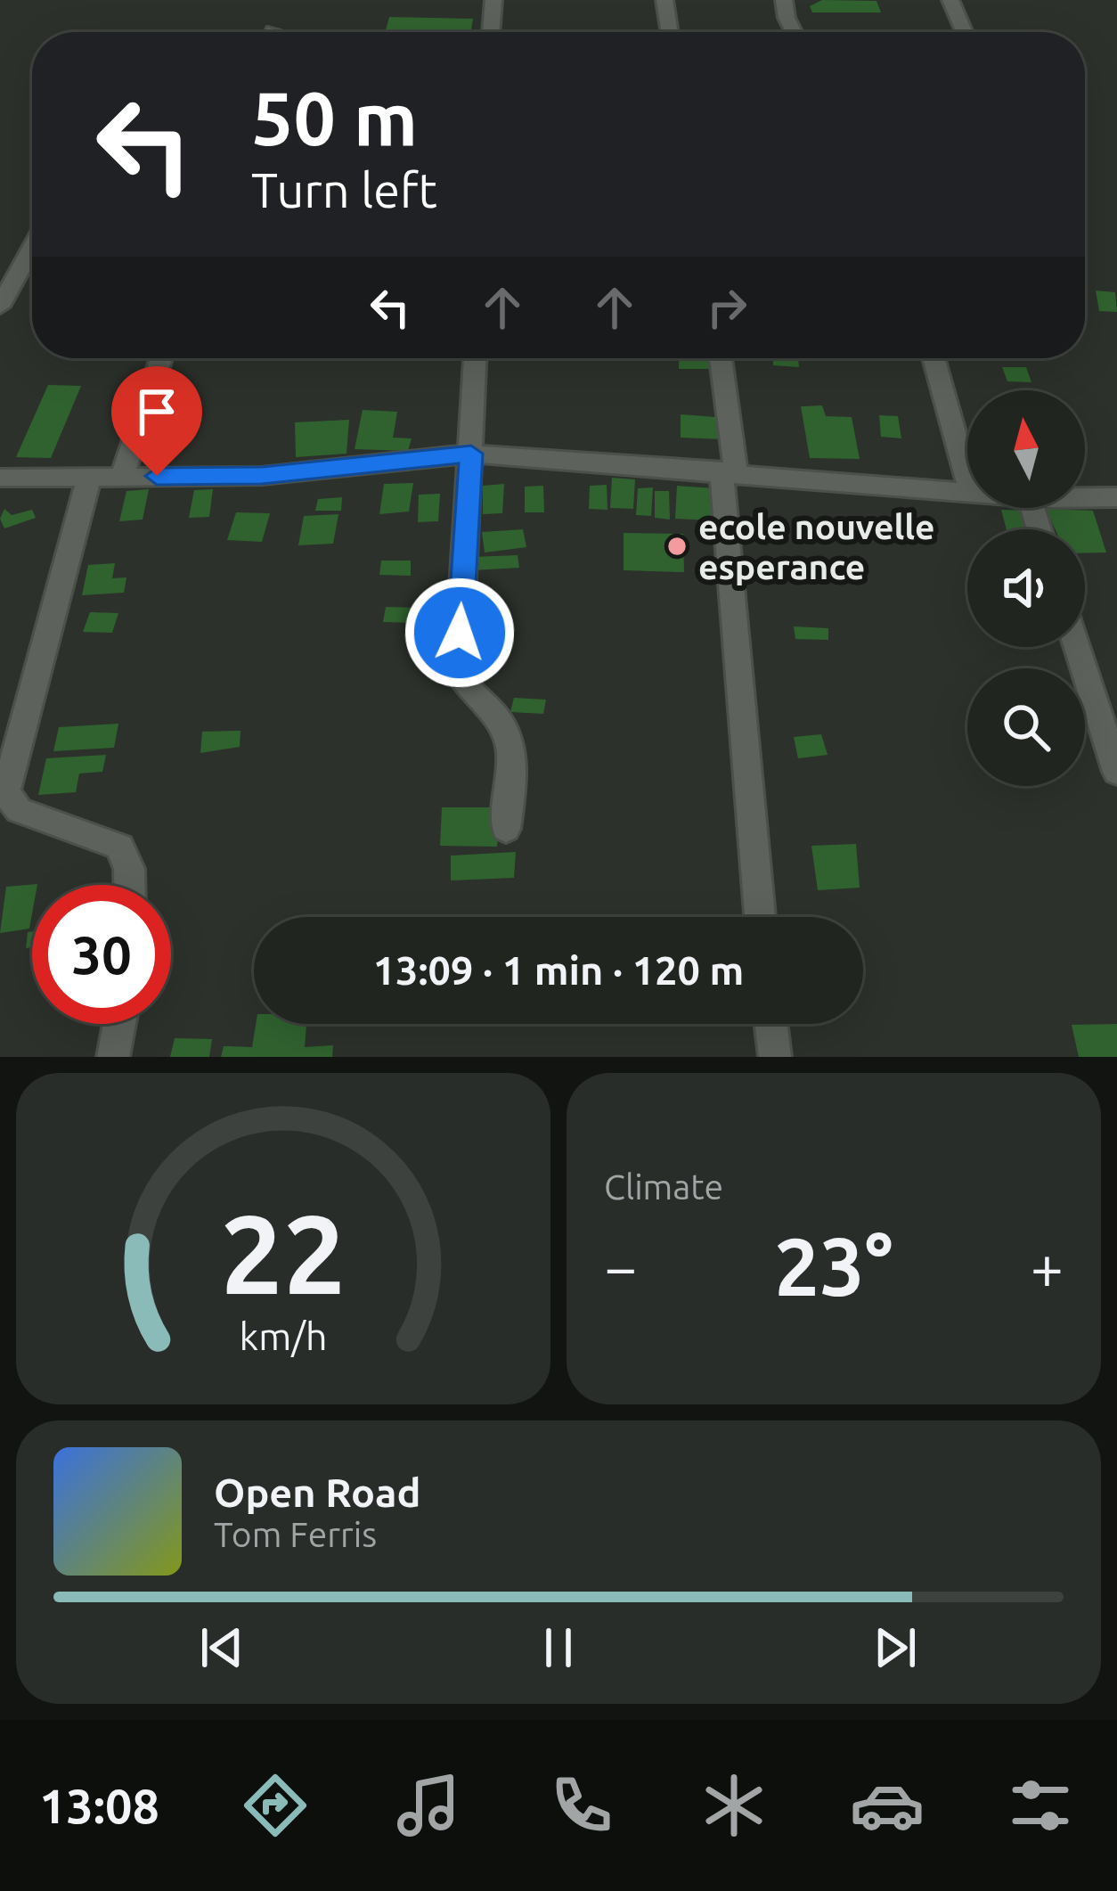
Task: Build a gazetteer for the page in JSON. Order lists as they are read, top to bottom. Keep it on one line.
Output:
{"places":["ecole nouvelle esperance"],"north":"top","page":{"turn":["50 m","Turn left"],"limit":"30","trip":"13:09 · 1 min · 120 m","tile":"Climate","heat":["−","23°","+"],"song":["Open Road","Tom Ferris"],"tabs":"13:08","gauge":["22","km/h"]}}
